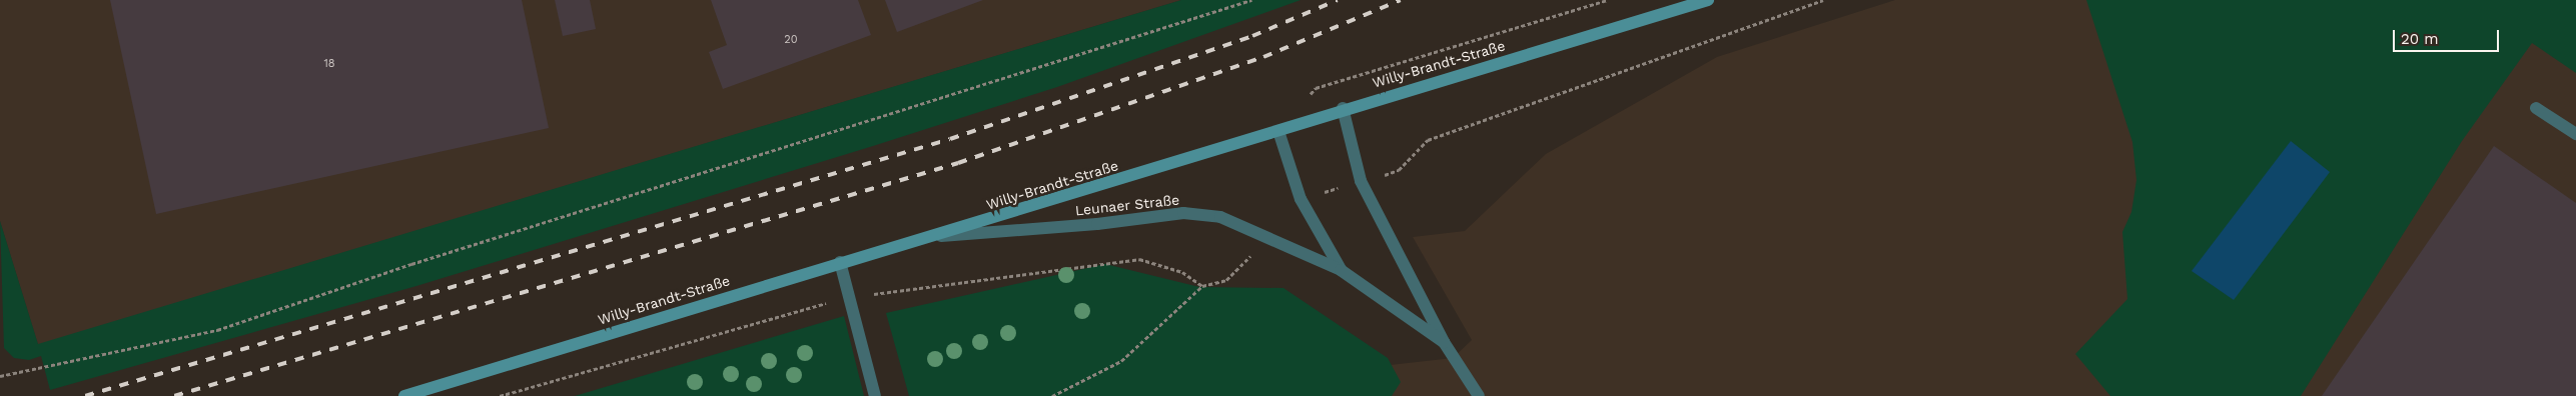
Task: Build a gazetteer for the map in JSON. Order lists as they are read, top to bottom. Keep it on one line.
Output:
{"streets":{"main road":["Willy-Brandt-Straße"],"street":["Leunaer Straße"]},"crossings":[["Willy-Brandt-Straße","Leunaer Straße"]],"house_numbers":["20","18"],"scale_bar":"20 m"}
